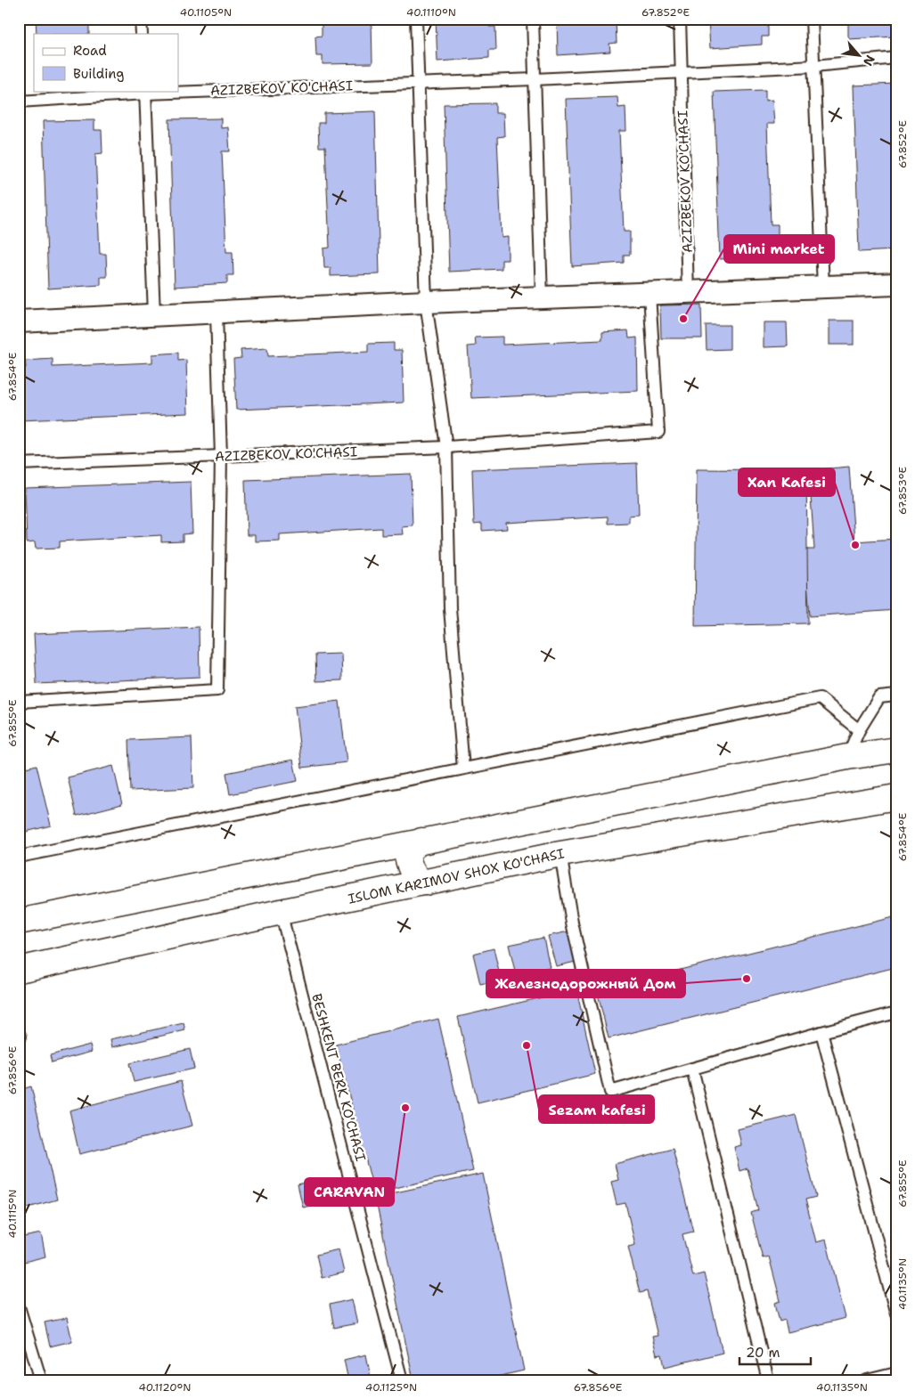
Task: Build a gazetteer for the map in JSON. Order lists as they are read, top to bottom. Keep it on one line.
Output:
{"streets":{"main road":["ISLOM KARIMOV SHOX KO'CHASI"],"lane":["AZIZBEKOV KO'CHASI","BESHKENT BERK KO'CHASI"]},"crossings":[["ISLOM KARIMOV SHOX KO'CHASI","BESHKENT BERK KO'CHASI"]],"places":["Mini market","Xan Kafesi","Железнодорожный Дом","Sezam kafesi","CARAVAN"],"legend":["Road","Building"],"scale_bar":"20 m","north":"bottom right","coordinates":["40.1105°N","40.1110°N","67.852°E","67.854°E","67.853°E","67.855°E","67.856°E","40.1115°N","40.1135°N","40.1120°N","40.1125°N"]}
